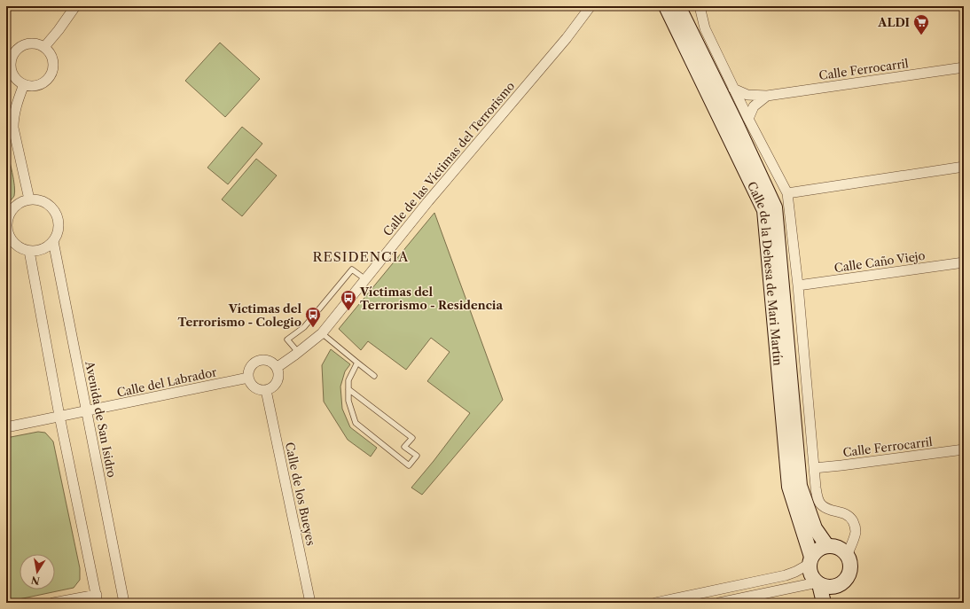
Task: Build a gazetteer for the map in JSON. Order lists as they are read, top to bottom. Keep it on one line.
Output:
{"streets":{"street":["Calle Ferrocarril","Calle de las Víctimas del Terrorismo","Calle Caño Viejo","Calle de la Dehesa de Mari Martín","Calle del Labrador","Avenida de San Isidro","Calle de los Bueyes"]},"crossings":[["Calle de las Víctimas del Terrorismo","Calle del Labrador"],["Calle de las Víctimas del Terrorismo","Calle de los Bueyes"],["Calle del Labrador","Avenida de San Isidro"],["Calle del Labrador","Calle de los Bueyes"]],"districts":["RESIDENCIA"],"places":{"supermarket":["ALDI"],"bus stop":["Víctimas del Terrorismo - Residencia","Víctimas del Terrorismo - Colegio"]},"north":"bottom"}
